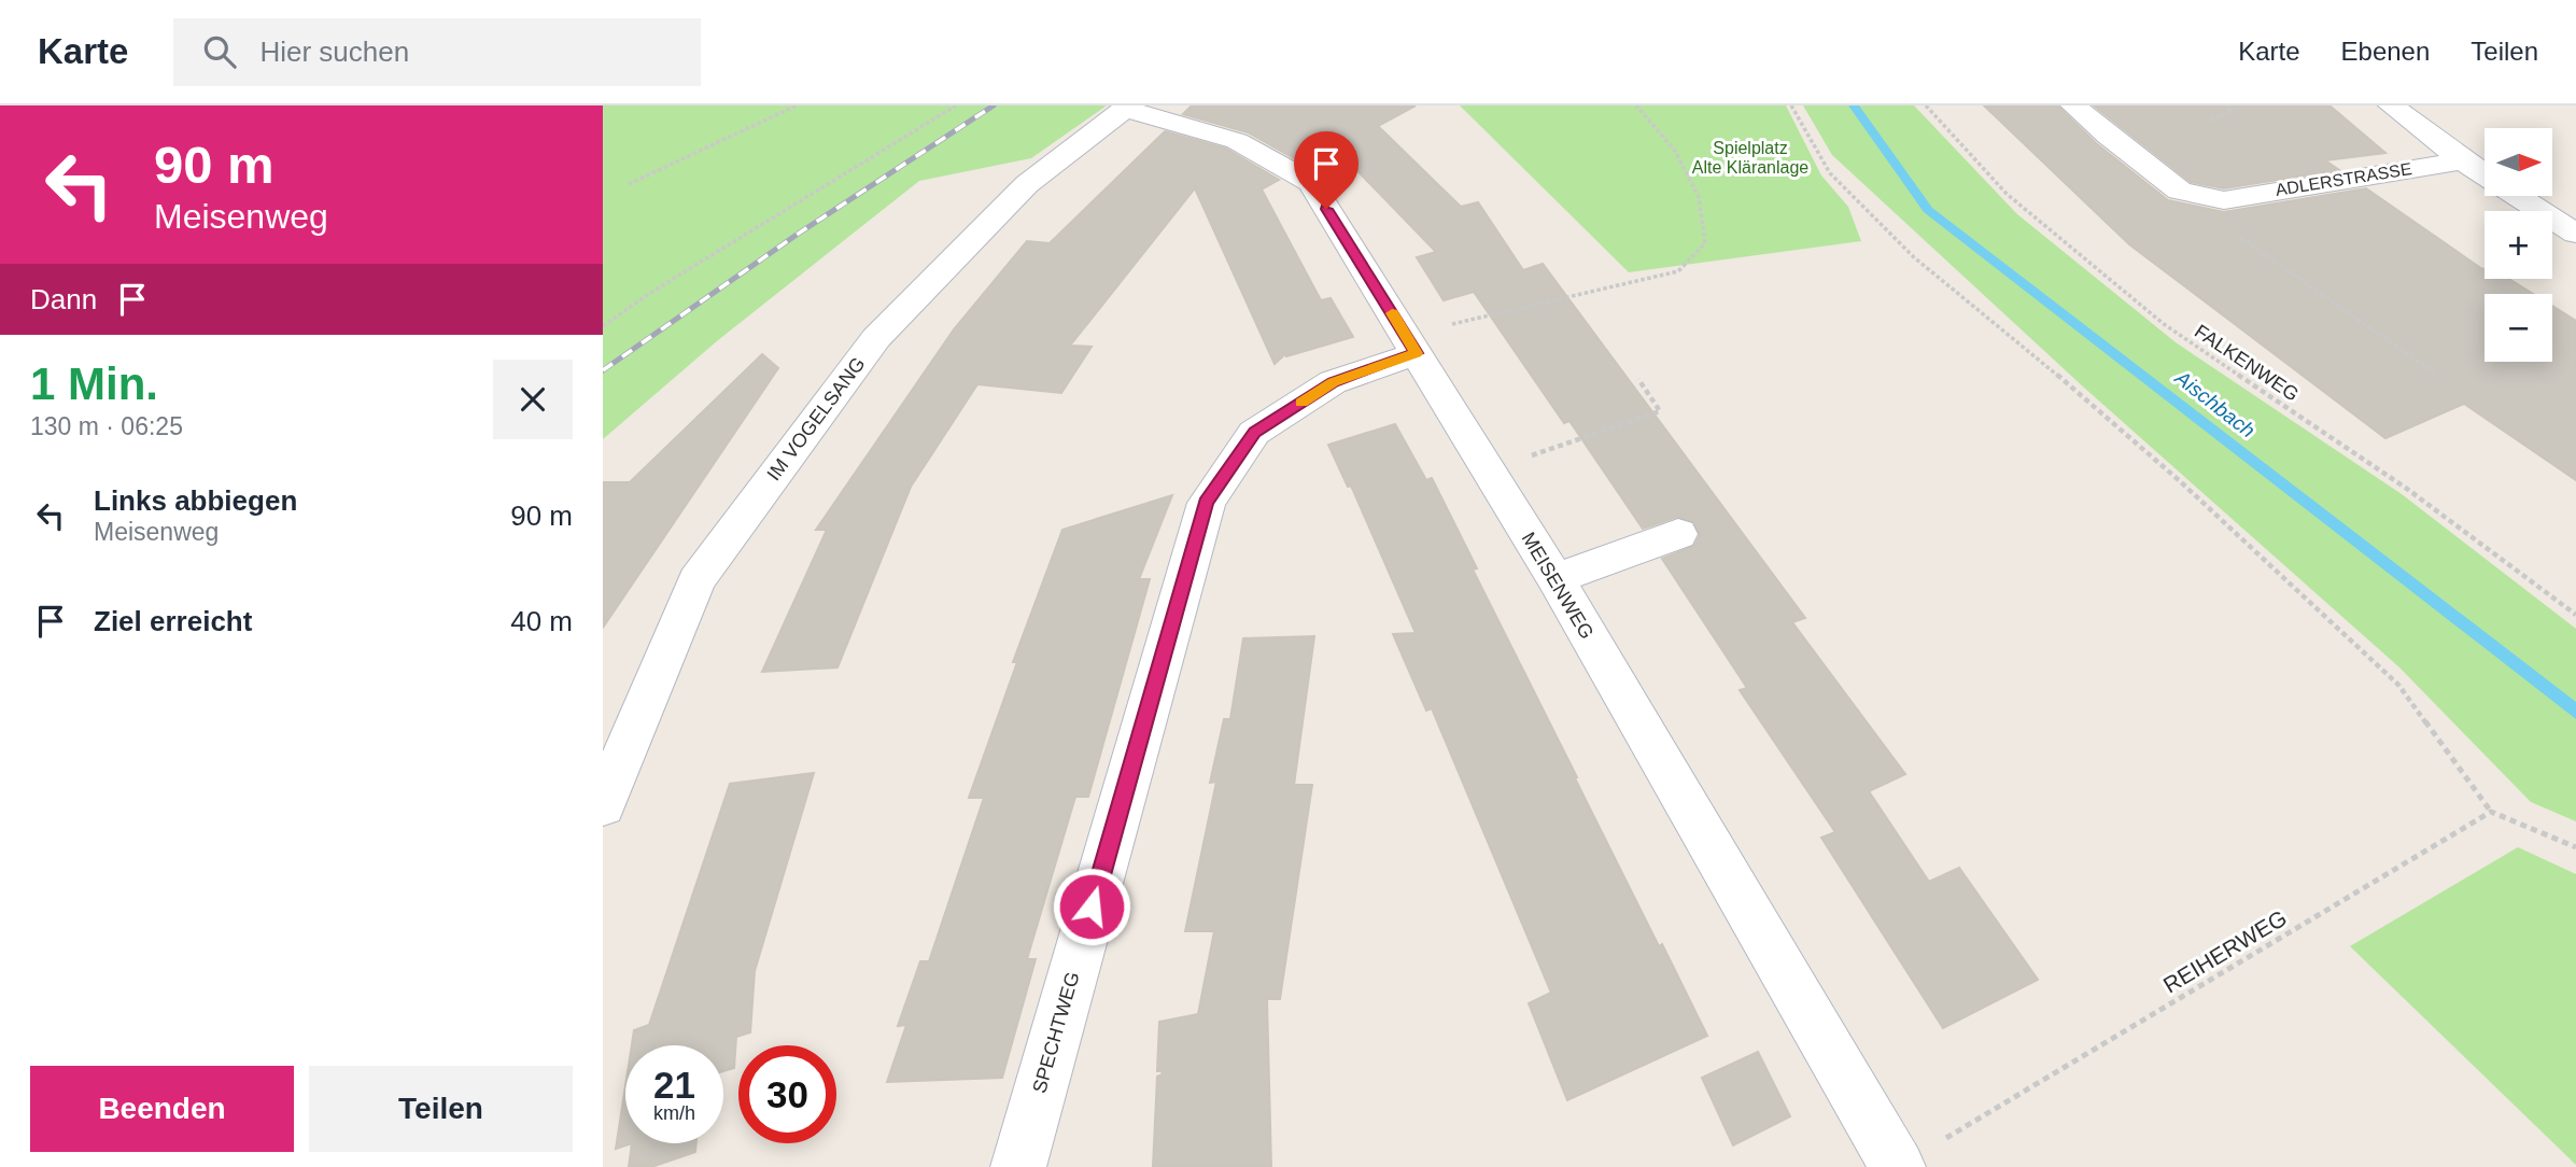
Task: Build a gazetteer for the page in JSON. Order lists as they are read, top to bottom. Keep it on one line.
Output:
{"streets":{"street":["ADLERSTRASSE","IM VOGELSANG","MEISENWEG","SPECHTWEG"],"path":["FALKENWEG","REIHERWEG"]},"crossings":[["IM VOGELSANG","MEISENWEG"],["MEISENWEG","SPECHTWEG"]],"water":["Aischbach"],"parks":["Spielplatz Alte Kläranlage"],"north":"right","page":{"header":"Karte","search":"Hier suchen","nav":["Karte","Ebenen","Teilen"],"turn":["90 m","Meisenweg"],"map_buttons":["+","−"],"then":"Dann","heading":["1 Min.","130 m · 06:25"],"list":[{"name":"Links abbiegen","note":"Meisenweg","value":"90 m"},{"name":"Ziel erreicht","value":"40 m"}],"speed":"21 km/h","limit":"30","buttons":["Beenden","Teilen"]}}
